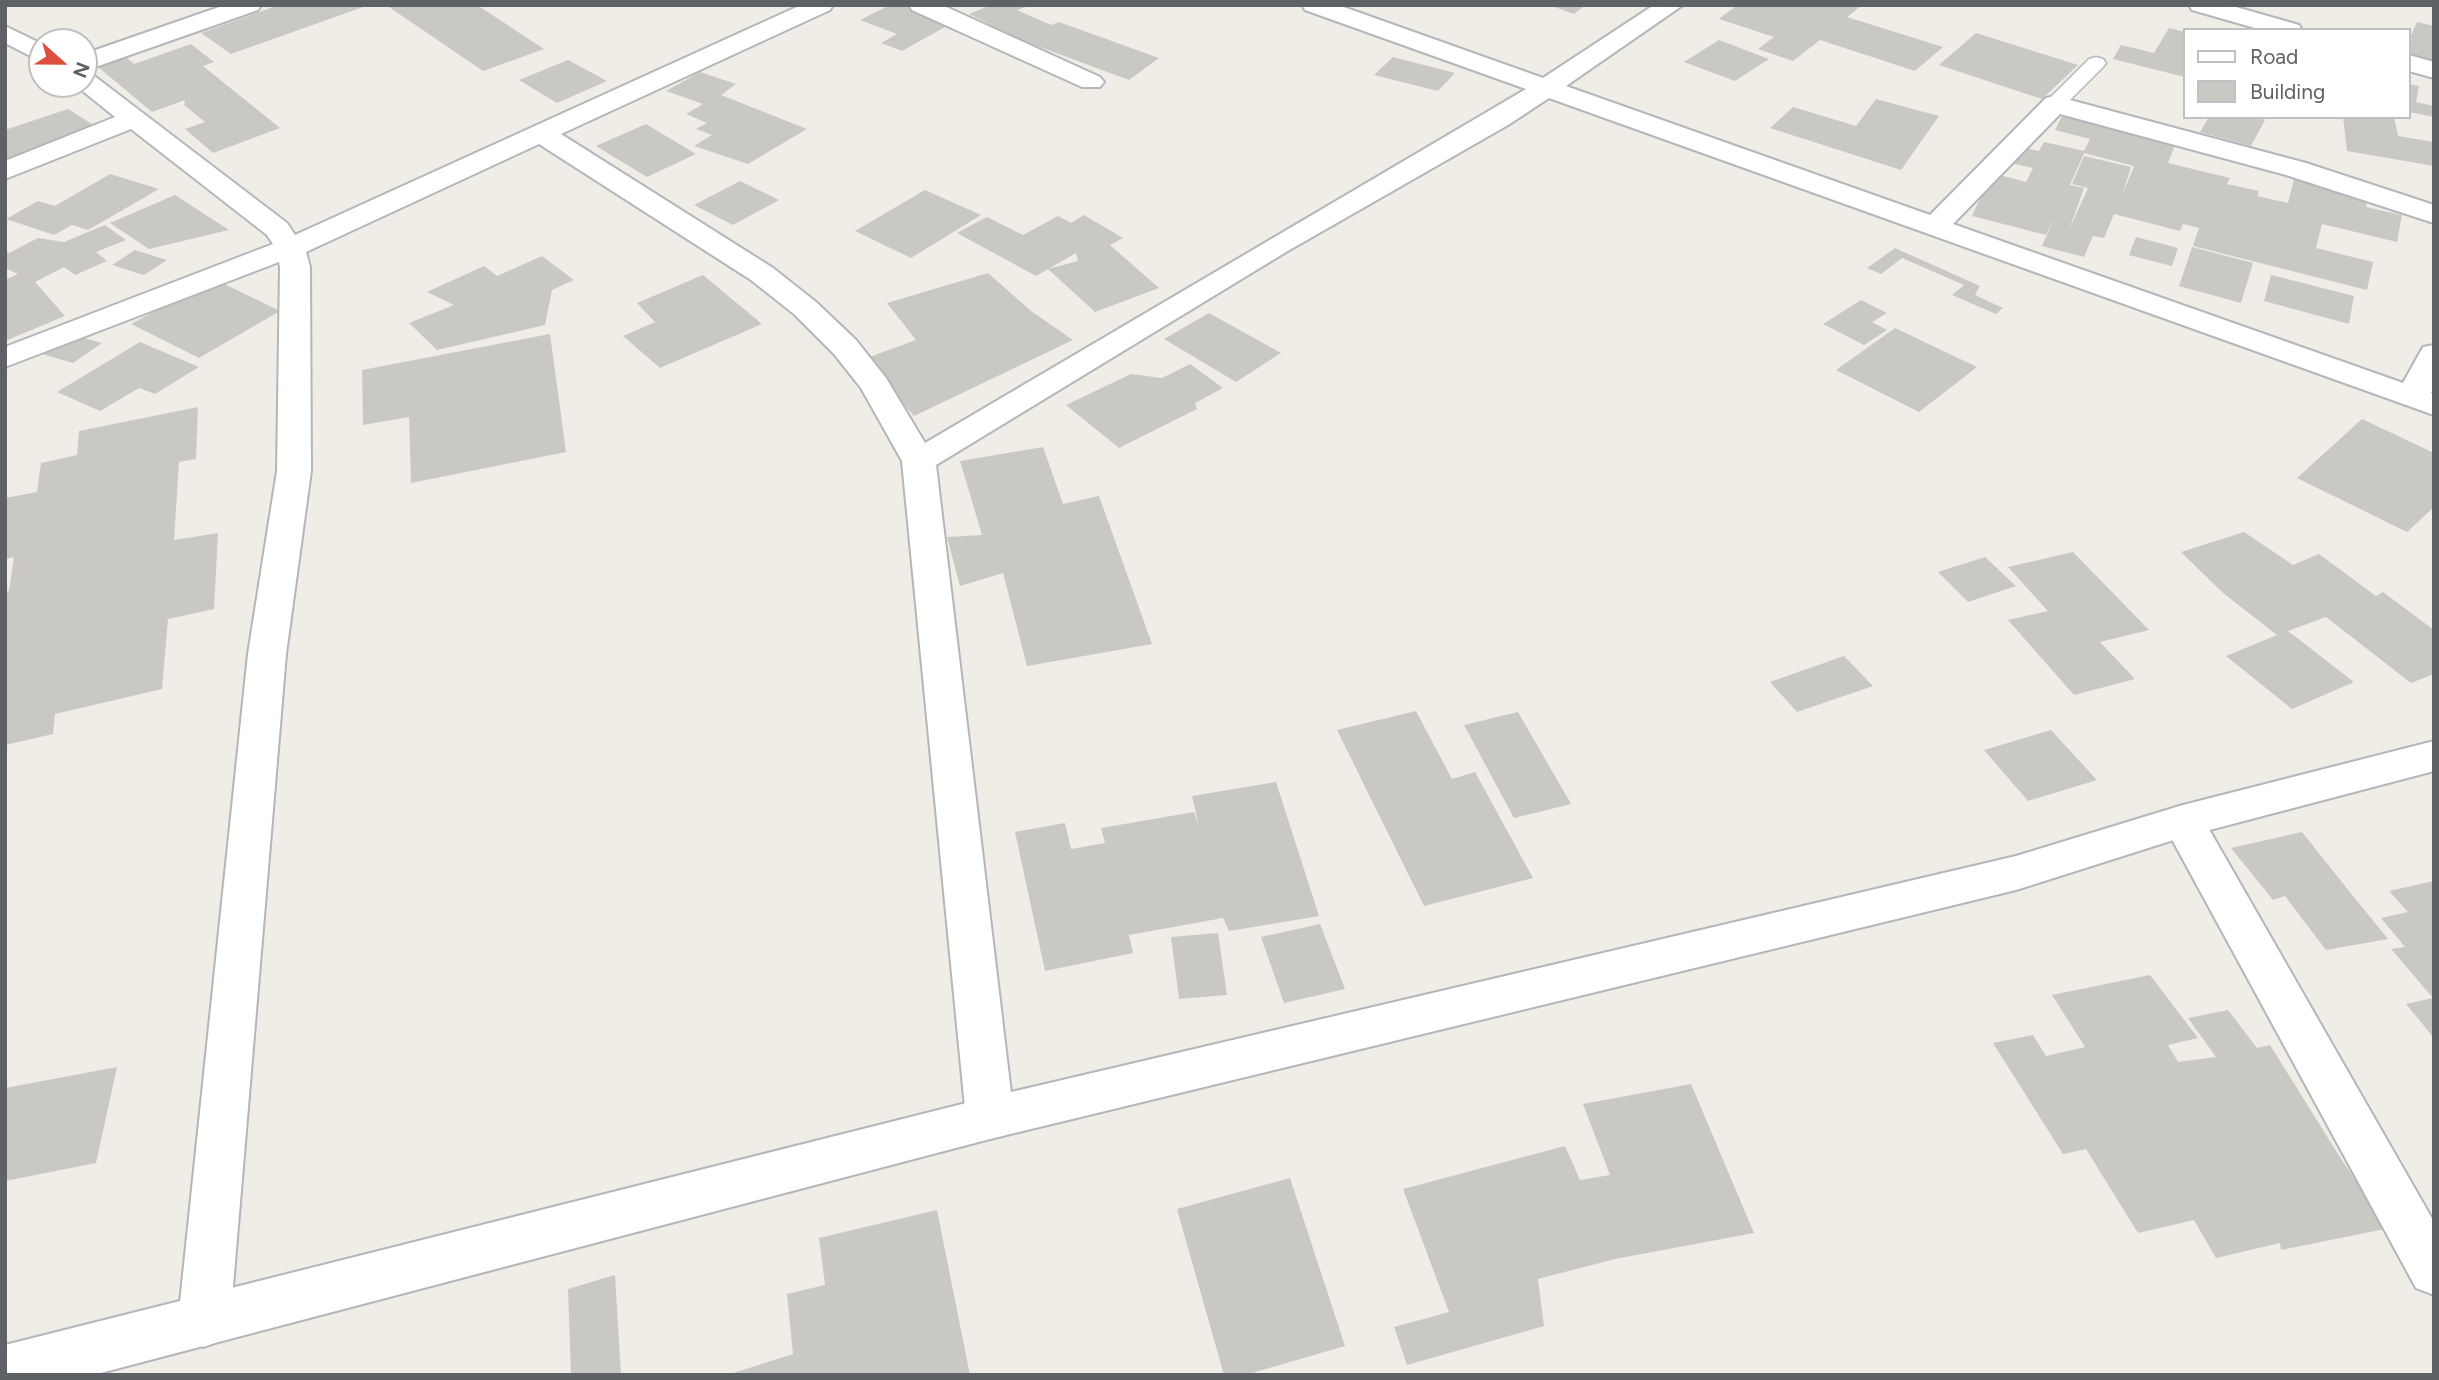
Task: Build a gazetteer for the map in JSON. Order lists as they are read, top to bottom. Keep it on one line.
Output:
{"legend":["Road","Building"],"north":"right"}
